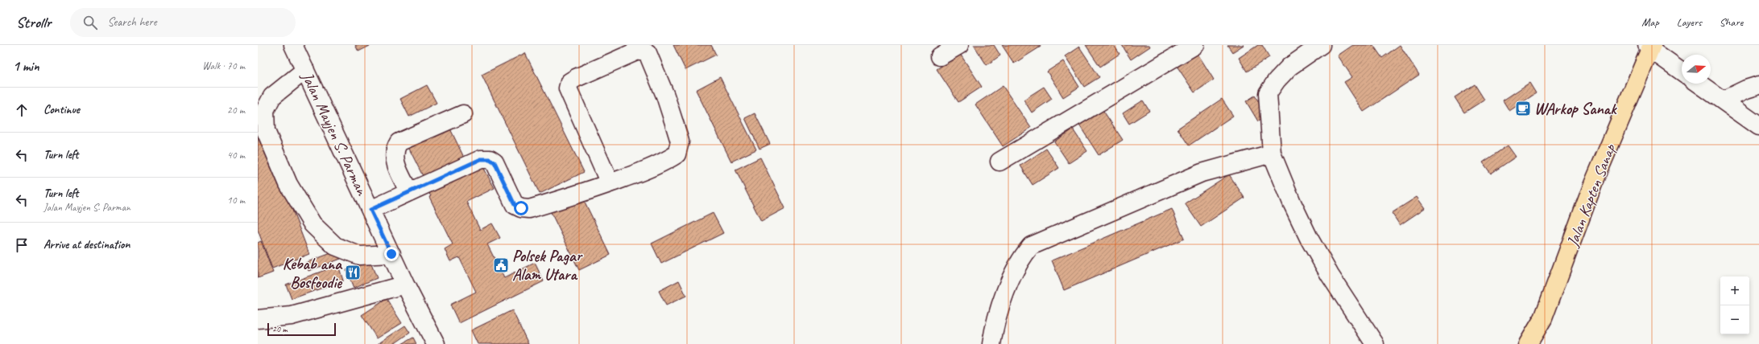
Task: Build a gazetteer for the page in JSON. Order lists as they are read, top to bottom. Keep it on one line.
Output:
{"streets":{"main road":["Jalan Kapten Sanap"],"street":["Jalan Mayjen S. Parman"]},"places":{"cafe":["WArkop Sanak"],"public building":["Polsek Pagar Alam Utara"],"restaurant":["Kebab ana Bosfoodie"]},"scale_bar":"20 m","north":"right","page":{"header":"Strollr","search":"Search here","nav":["Map","Layers","Share"],"heading":["1 min","Walk · 70 m"],"list":[["Continue","20 m"],["Turn left","40 m"],["Turn left","Jalan Mayjen S. Parman","10 m"],"Arrive at destination"],"map_buttons":["+","−"],"scale":"20 m"}}
